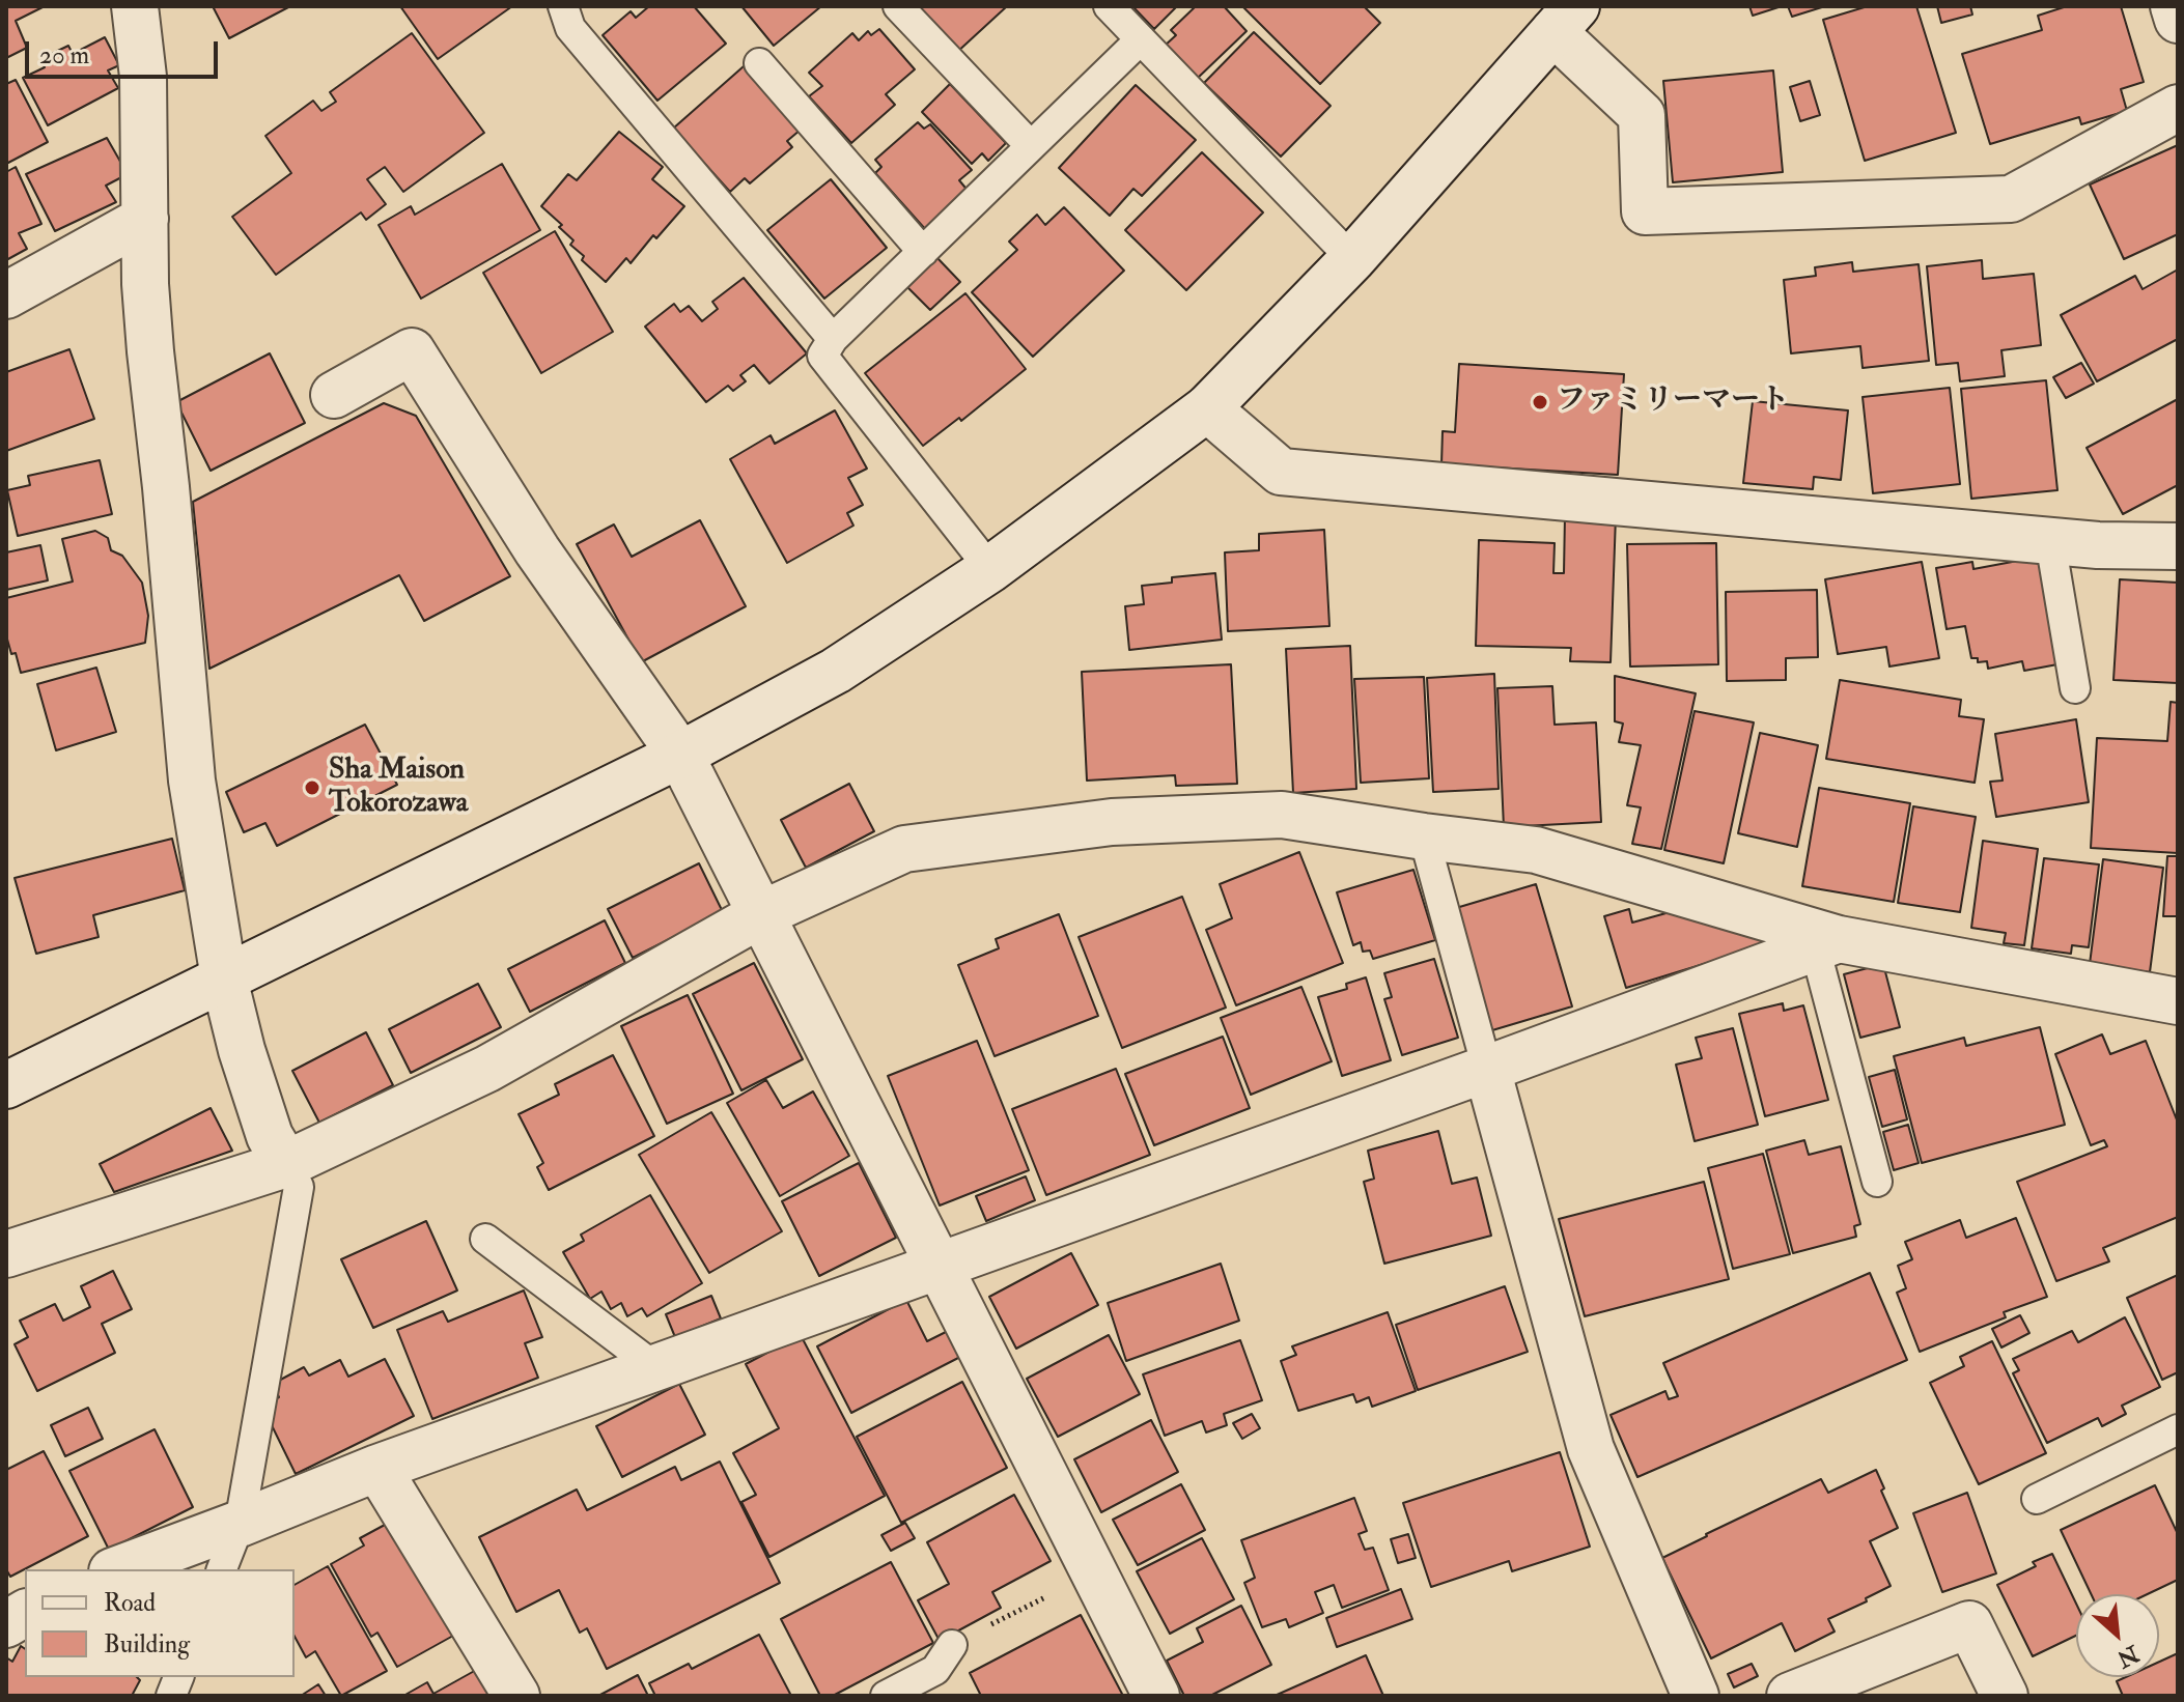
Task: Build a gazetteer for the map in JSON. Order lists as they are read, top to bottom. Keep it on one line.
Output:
{"places":["ファミリーマート","Sha Maison Tokorozawa"],"legend":["Road","Building"],"scale_bar":"20 m","north":"bottom right"}
